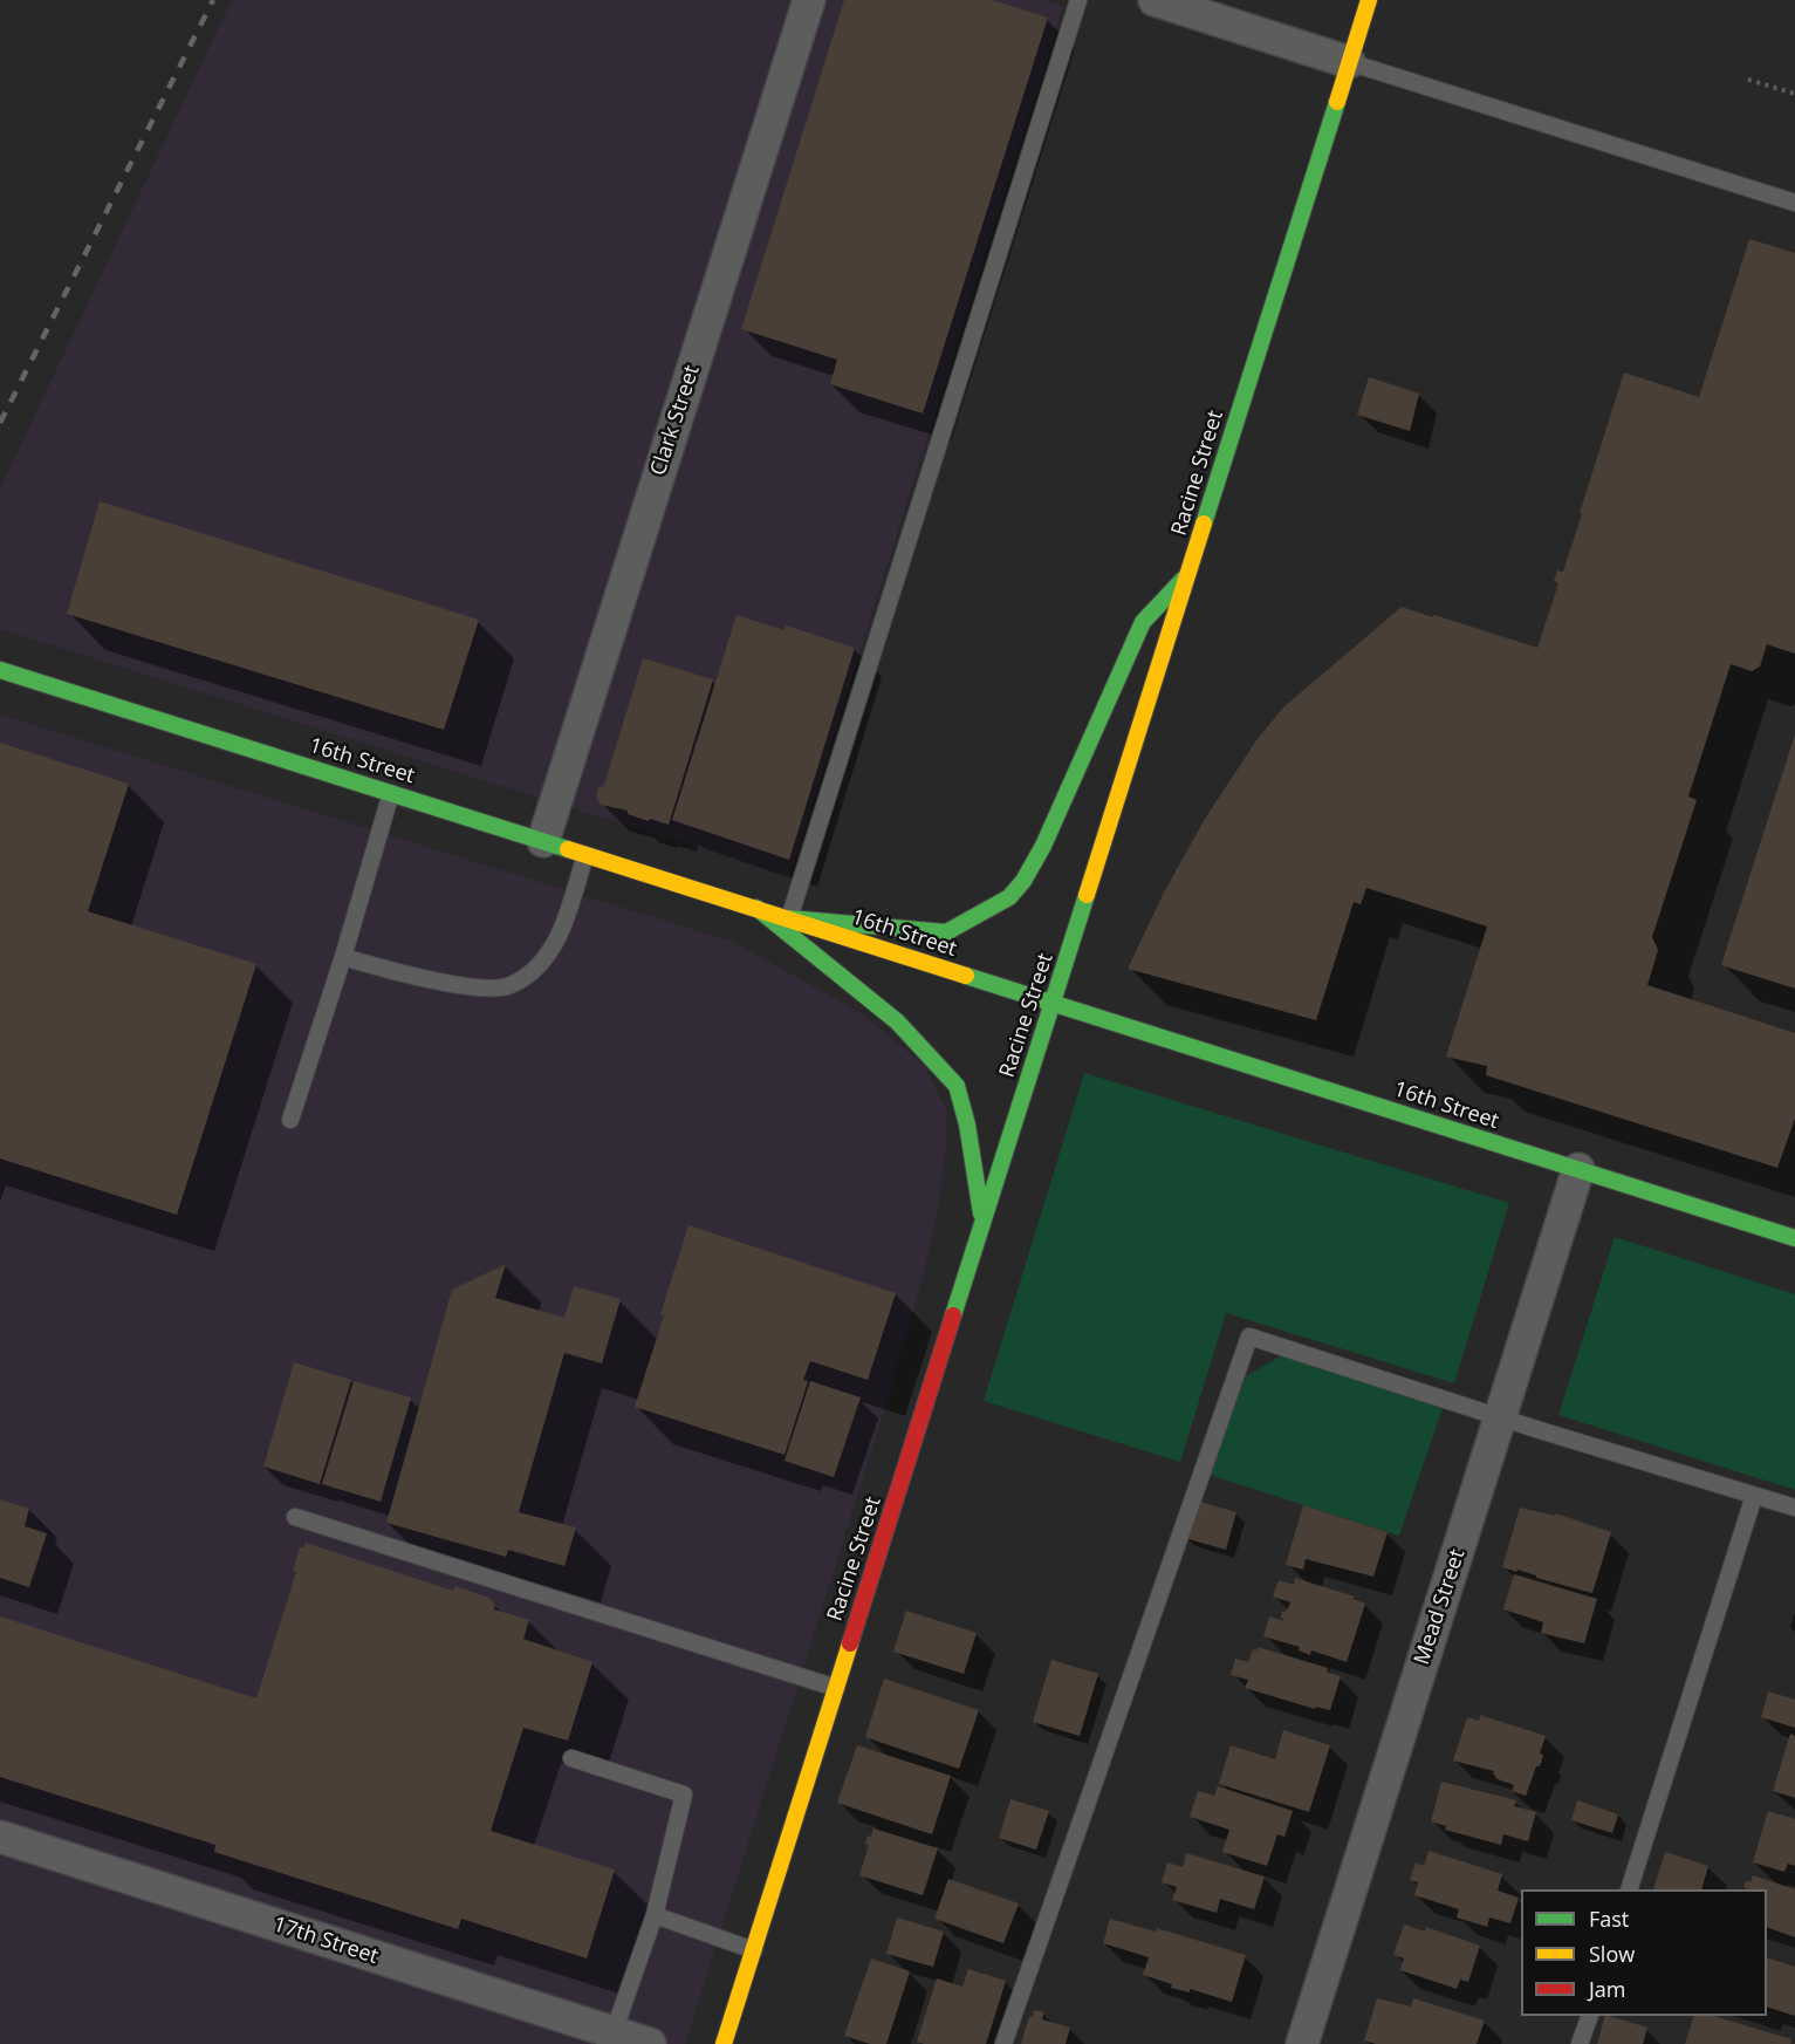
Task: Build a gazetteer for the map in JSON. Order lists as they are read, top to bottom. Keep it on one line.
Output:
{"streets":{"main road":["Racine Street","16th Street"],"street":["Clark Street","Mead Street","17th Street"]},"crossings":[["Clark Street","16th Street"],["Racine Street","16th Street"],["16th Street","Mead Street"]],"legend":["Fast","Slow","Jam"]}
